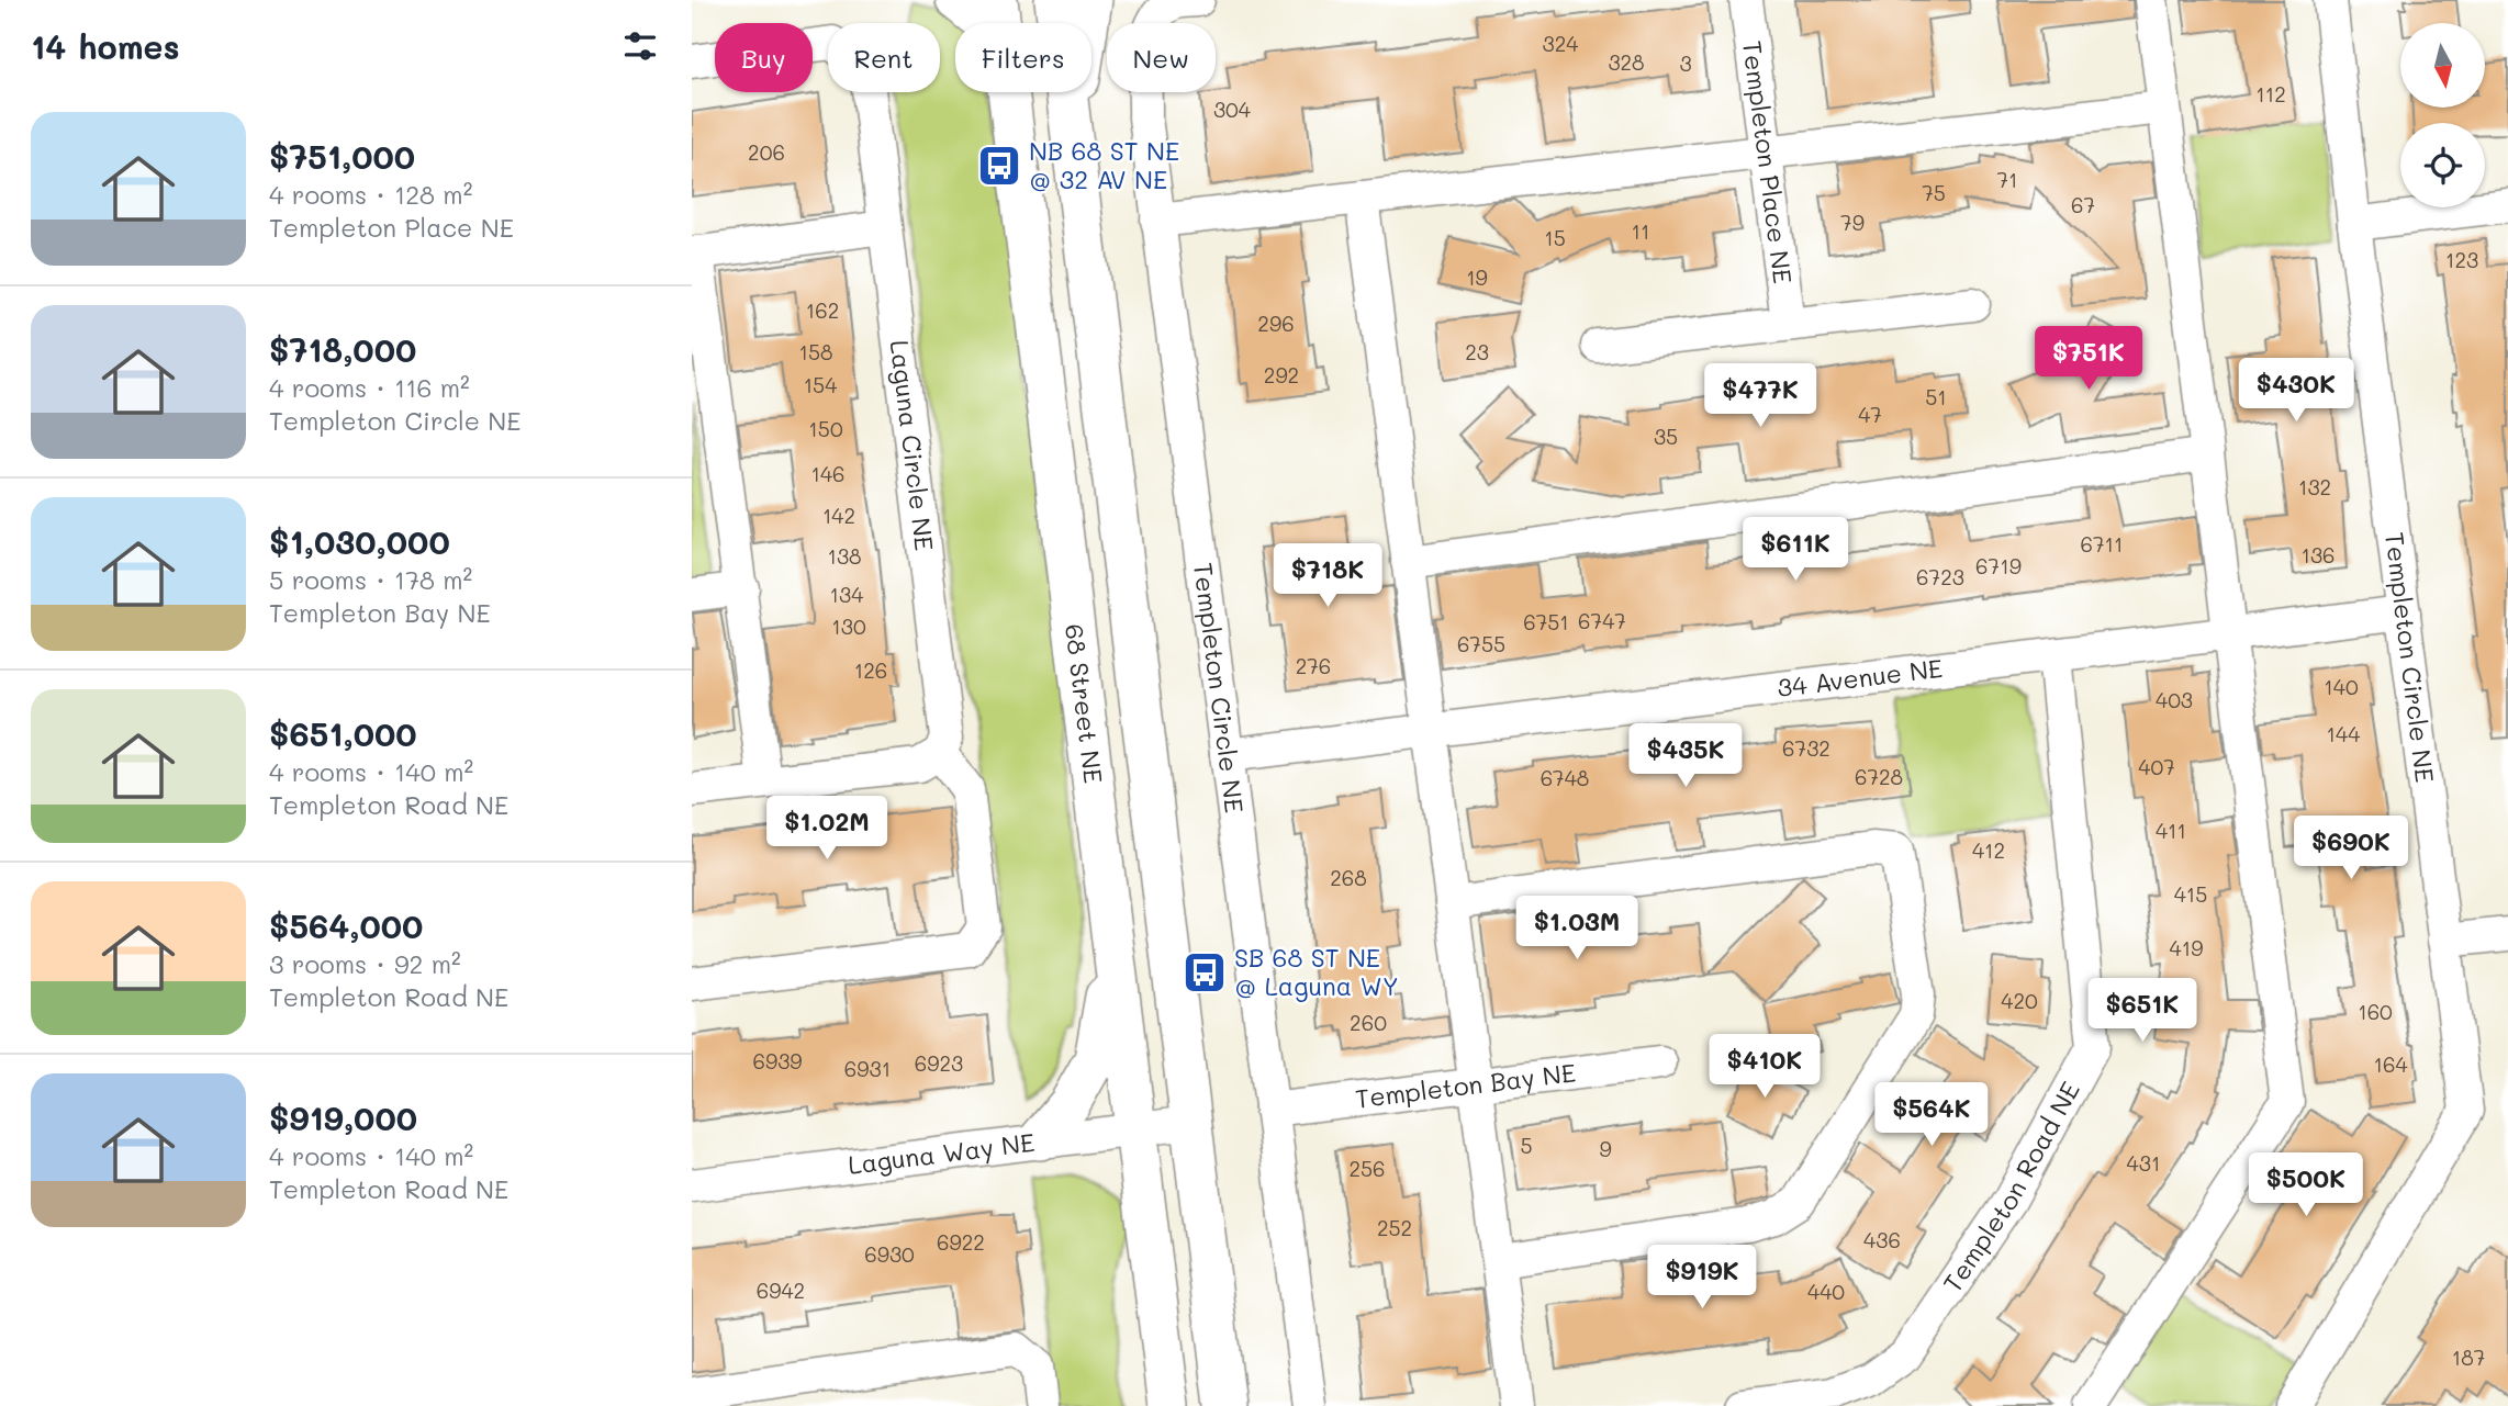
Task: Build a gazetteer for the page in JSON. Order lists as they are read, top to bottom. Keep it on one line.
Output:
{"streets":{"main road":["68 Street NE"],"street":["Templeton Place NE","Laguna Circle NE","Templeton Circle NE","34 Avenue NE","Templeton Bay NE","Laguna Way NE","Templeton Road NE"]},"crossings":[["Templeton Circle NE","34 Avenue NE"],["Templeton Circle NE","Templeton Bay NE"],["34 Avenue NE","Templeton Road NE"],["68 Street NE","Laguna Way NE"]],"places":{"bus stop":["NB 68 ST NE @ 32 AV NE","SB 68 ST NE @ Laguna WY"]},"house_numbers":["324","328","3","112","304","206","71","75","67","79","11","15","123","19","162","296","158","23","292","154","51","47","150","35","146","132","142","6711","136","138","6719","6723","134","6747","6751","130","6755","276","126","140","403","144","6732","407","6728","6748","411","412","268","415","419","420","160","260","6939","6923","164","6931","5","9","431","256","252","436","6922","6930","6942","440","187"],"north":"bottom","page":{"heading":"14 homes","chip":["Buy","Rent","Filters","New"],"list":[{"name":"$751,000","note":"4 rooms · 128 m² · Templeton Place NE"},{"name":"$718,000","note":"4 rooms · 116 m² · Templeton Circle NE"},{"name":"$1,030,000","note":"5 rooms · 178 m² · Templeton Bay NE"},{"name":"$651,000","note":"4 rooms · 140 m² · Templeton Road NE"},{"name":"$564,000","note":"3 rooms · 92 m² · Templeton Road NE"},{"name":"$919,000","note":"4 rooms · 140 m² · Templeton Road NE"}],"price":["$751K","$430K","$477K","$611K","$718K","$435K","$1.02M","$690K","$1.03M","$651K","$410K","$564K","$500K","$919K"]}}
